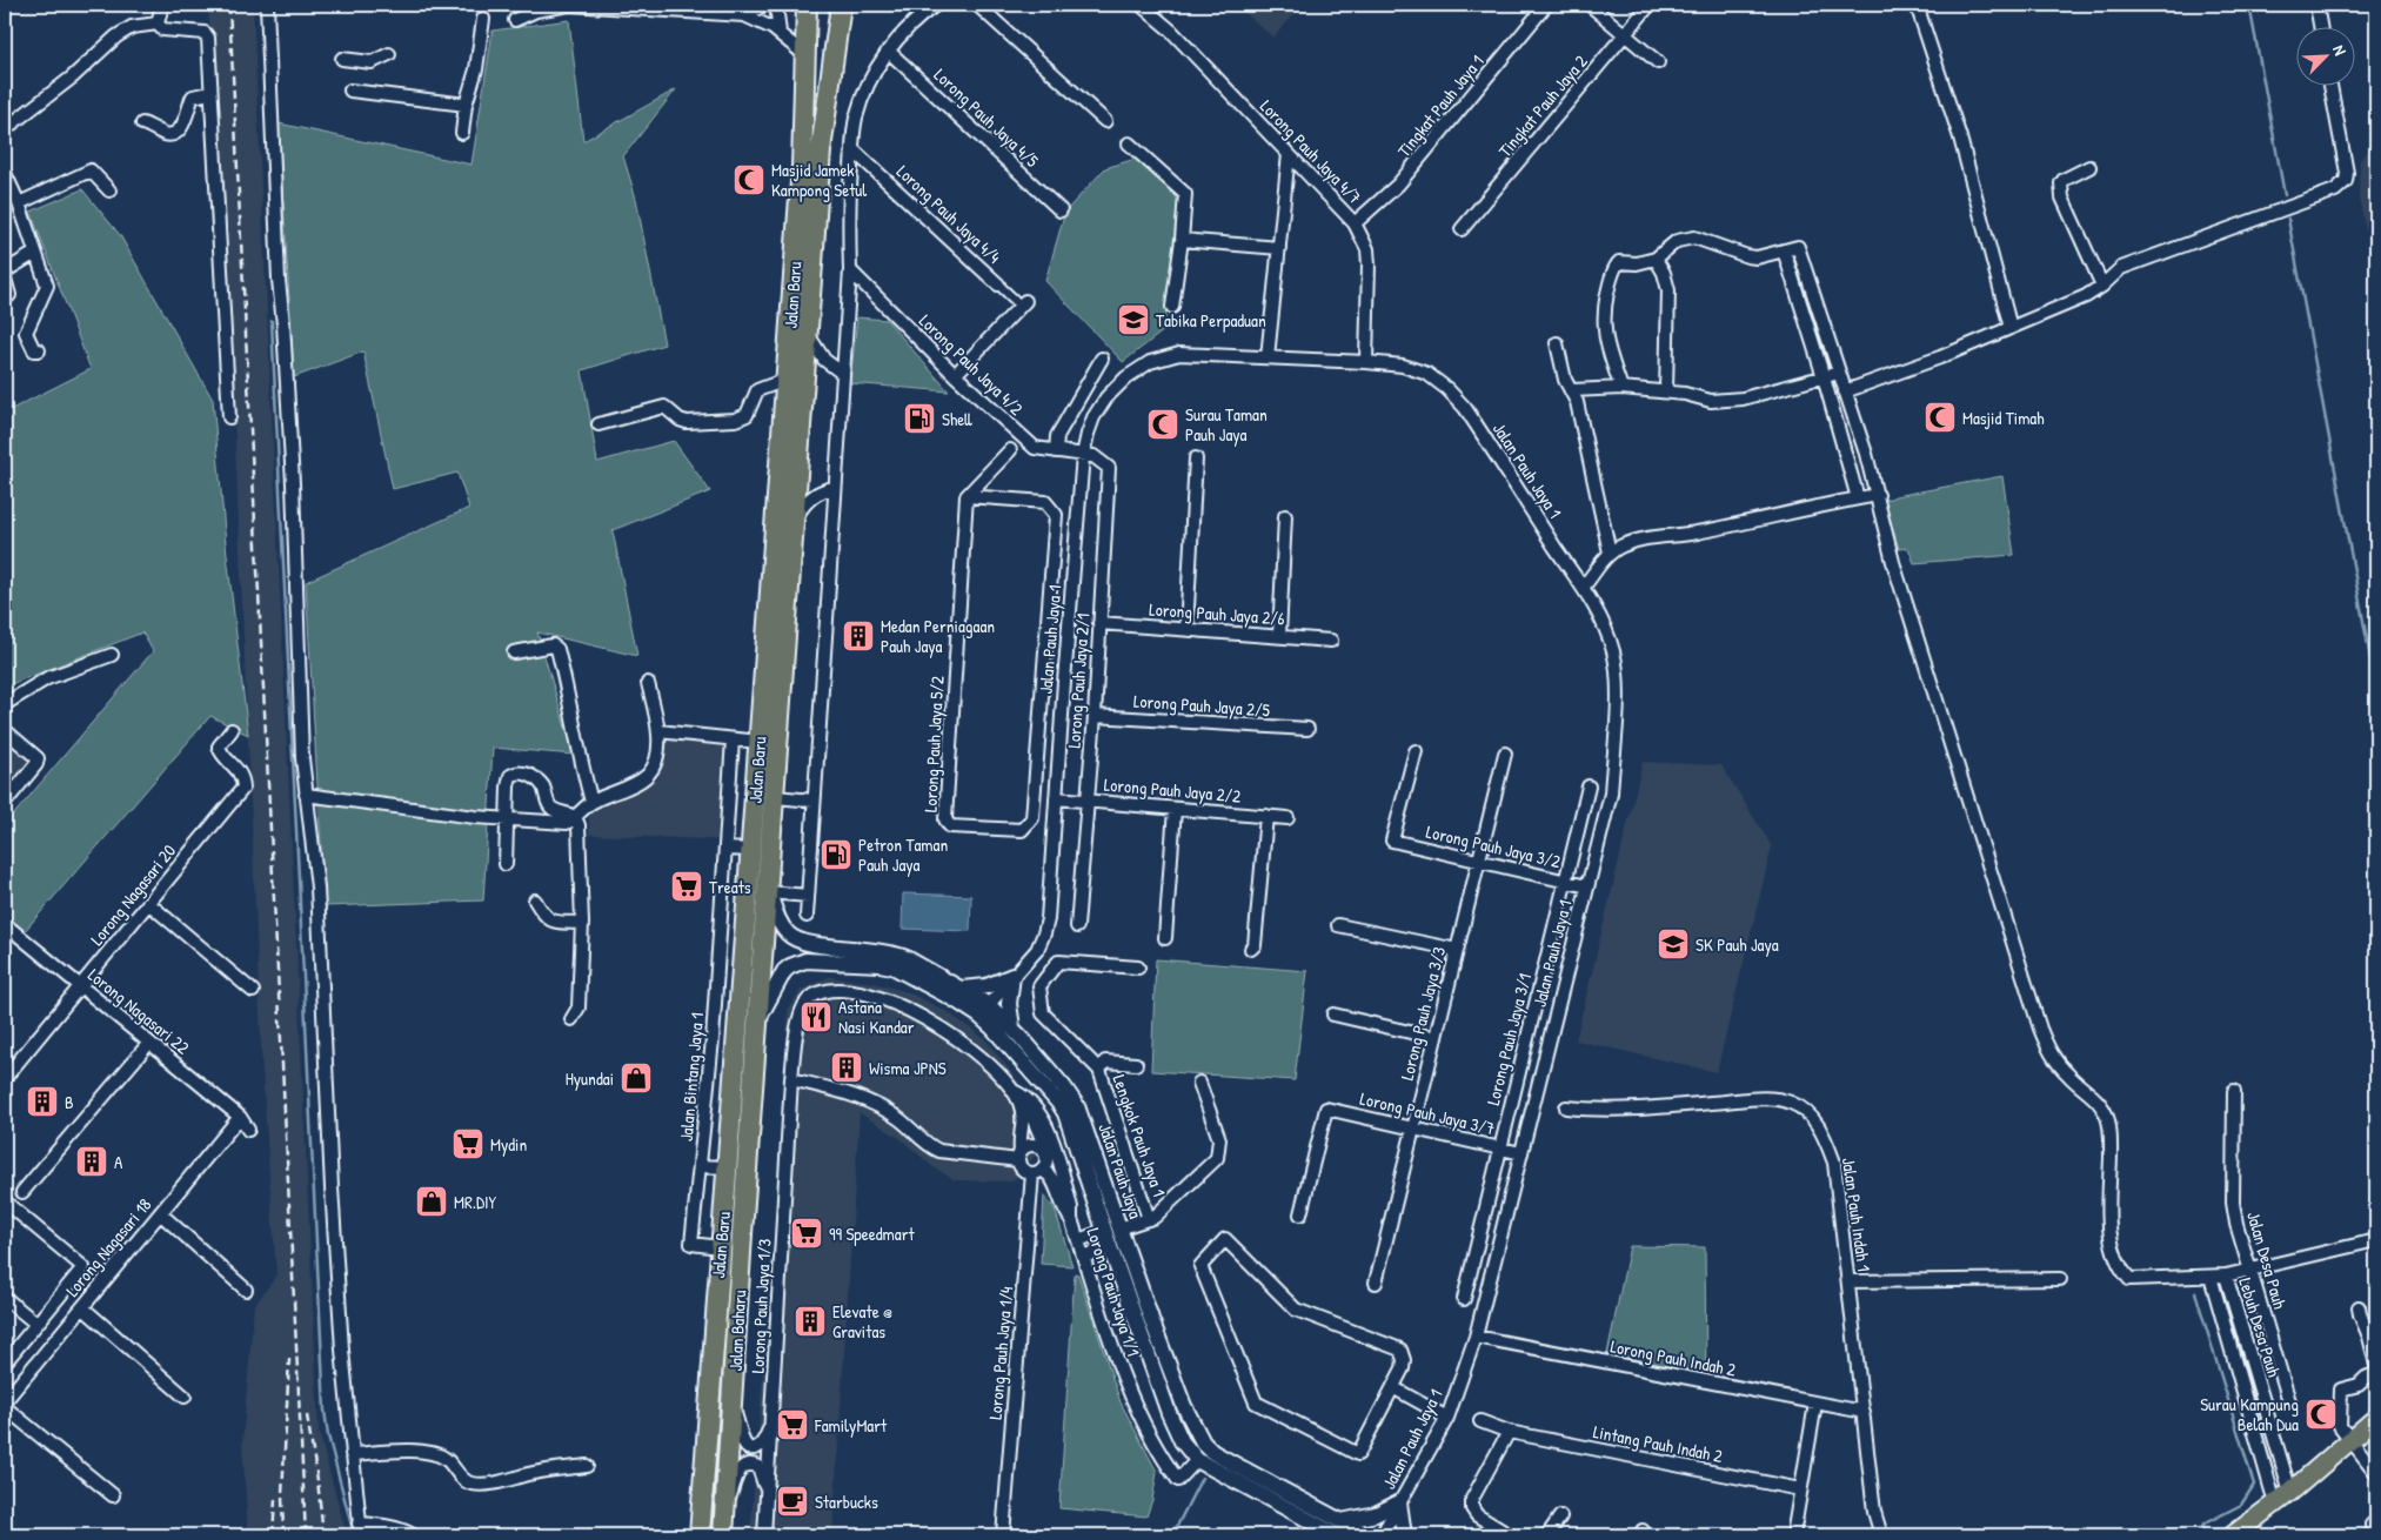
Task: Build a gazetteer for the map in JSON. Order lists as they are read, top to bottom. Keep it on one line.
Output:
{"streets":{"highway":["Jalan Baru","Jalan Baharu"],"street":["Tingkat Pauh Jaya 1","Tingkat Pauh Jaya 2","Lorong Pauh Jaya 4/5","Lorong Pauh Jaya 4/7","Lorong Pauh Jaya 4/4","Lorong Pauh Jaya 4/2","Jalan Pauh Jaya 1","Lorong Pauh Jaya 2/6","Lorong Pauh Jaya 2/1","Lorong Pauh Jaya 2/5","Lorong Pauh Jaya 5/2","Lorong Pauh Jaya 2/2","Lorong Pauh Jaya 3/2","Lorong Nagasari 20","Lorong Nagasari 22","Lorong Pauh Jaya 3/3","Lorong Pauh Jaya 3/1","Jalan Bintang Jaya 1","Lorong Pauh Jaya 3/7","Lengkok Pauh Jaya 1","Jalan Pauh Jaya","Jalan Pauh Indah 1","Lorong Nagasari 18","Jalan Desa Pauh","Lorong Pauh Jaya 1/1","Lorong Pauh Jaya 1/3","Lebuh Desa Pauh","Lorong Pauh Jaya 1/4","Lorong Pauh Indah 2","Lintang Pauh Indah 2"]},"crossings":[["Tingkat Pauh Jaya 1","Lorong Pauh Jaya 4/7"],["Lorong Pauh Jaya 4/7","Jalan Pauh Jaya 1"],["Jalan Baru","Jalan Bintang Jaya 1"],["Jalan Baru","Jalan Pauh Jaya"],["Jalan Baru","Jalan Baharu"],["Lorong Pauh Jaya 4/2","Jalan Pauh Jaya 1"],["Lorong Pauh Jaya 4/2","Lorong Pauh Jaya 2/1"],["Jalan Pauh Jaya 1","Lorong Pauh Jaya 2/1"],["Jalan Pauh Jaya 1","Lorong Pauh Jaya 2/2"],["Jalan Pauh Jaya 1","Lorong Pauh Jaya 3/2"],["Jalan Pauh Jaya 1","Lorong Pauh Jaya 3/7"],["Jalan Pauh Jaya 1","Jalan Pauh Jaya"],["Jalan Pauh Jaya 1","Lorong Pauh Indah 2"],["Lorong Pauh Jaya 2/6","Lorong Pauh Jaya 2/1"],["Lorong Pauh Jaya 2/1","Lorong Pauh Jaya 2/5"],["Lorong Pauh Jaya 2/1","Lorong Pauh Jaya 2/2"],["Lorong Pauh Jaya 3/2","Lorong Pauh Jaya 3/3"],["Lorong Pauh Jaya 3/2","Lorong Pauh Jaya 3/1"],["Lorong Nagasari 20","Lorong Nagasari 22"],["Lorong Nagasari 22","Lorong Nagasari 18"],["Lorong Pauh Jaya 3/3","Lorong Pauh Jaya 3/7"],["Lorong Pauh Jaya 3/1","Lorong Pauh Jaya 3/7"],["Lengkok Pauh Jaya 1","Jalan Pauh Jaya"],["Lengkok Pauh Jaya 1","Lorong Pauh Jaya 1/1"],["Jalan Pauh Jaya","Lorong Pauh Jaya 1/1"],["Jalan Pauh Jaya","Jalan Baharu"],["Jalan Pauh Indah 1","Lorong Pauh Indah 2"],["Lorong Pauh Jaya 1/1","Lorong Pauh Jaya 1/3"],["Lorong Pauh Jaya 1/1","Lorong Pauh Jaya 1/4"]],"places":{"mosque":["Masjid Jamek Kampong Setul","Masjid Timah","Surau Taman Pauh Jaya","Surau Kampung Belah Dua"],"school or university":["Tabika Perpaduan","SK Pauh Jaya"],"fuel station":["Shell","Petron Taman Pauh Jaya"],"building":["Medan Perniagaan Pauh Jaya","Wisma JPNS","B","A","Elevate @ Gravitas"],"supermarket":["Treats","Mydin","99 Speedmart","FamilyMart"],"restaurant":["Astana Nasi Kandar"],"shop":["Hyundai","MR.DIY"],"cafe":["Starbucks"]},"north":"top right"}
